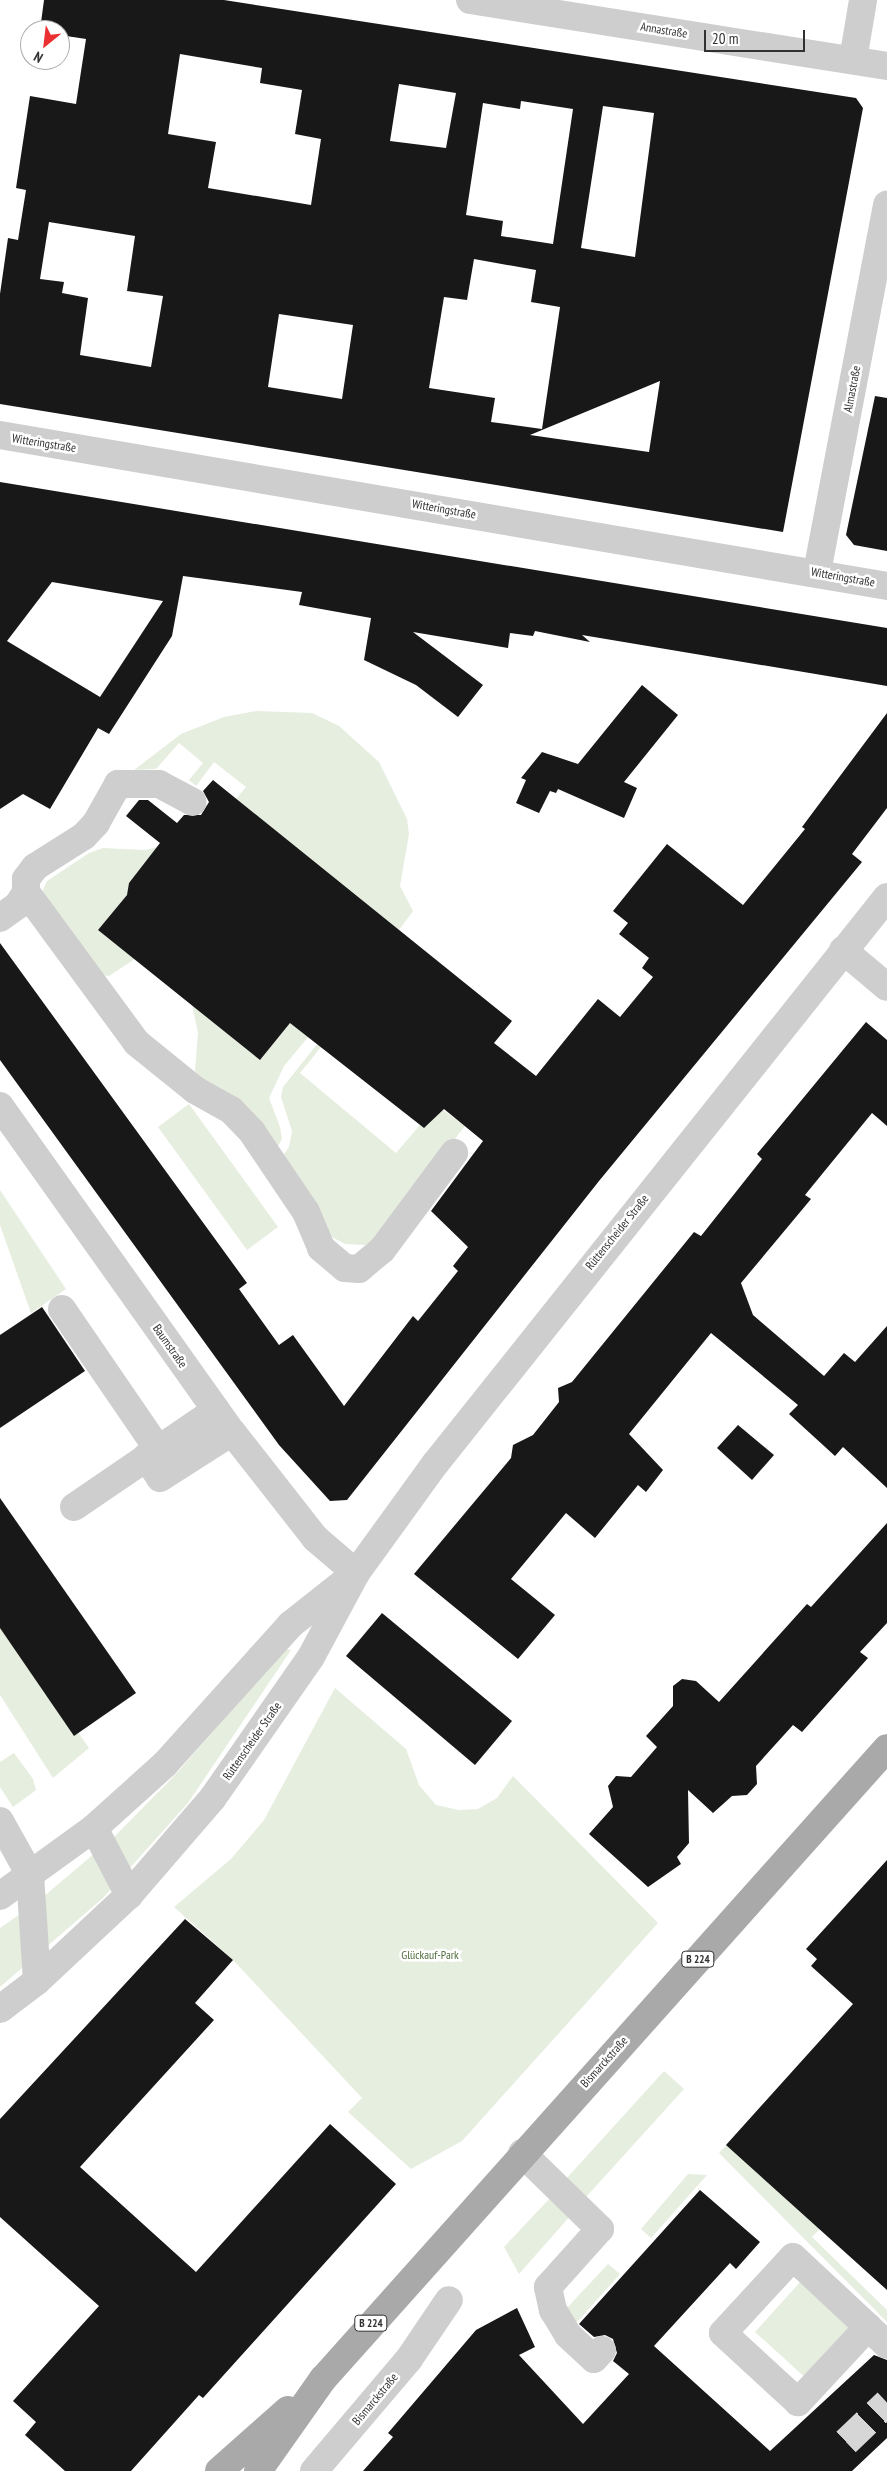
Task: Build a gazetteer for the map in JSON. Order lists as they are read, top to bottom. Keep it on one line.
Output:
{"streets":{"main road":["B 224","Bismarckstraße"],"street":["Annastraße","Almastraße","Witteringstraße","Rüttenscheider Straße","Baumstraße"]},"crossings":[["Almastraße","Witteringstraße"],["Rüttenscheider Straße","Baumstraße"]],"parks":["Glückauf-Park"],"scale_bar":"20 m","north":"bottom left"}
